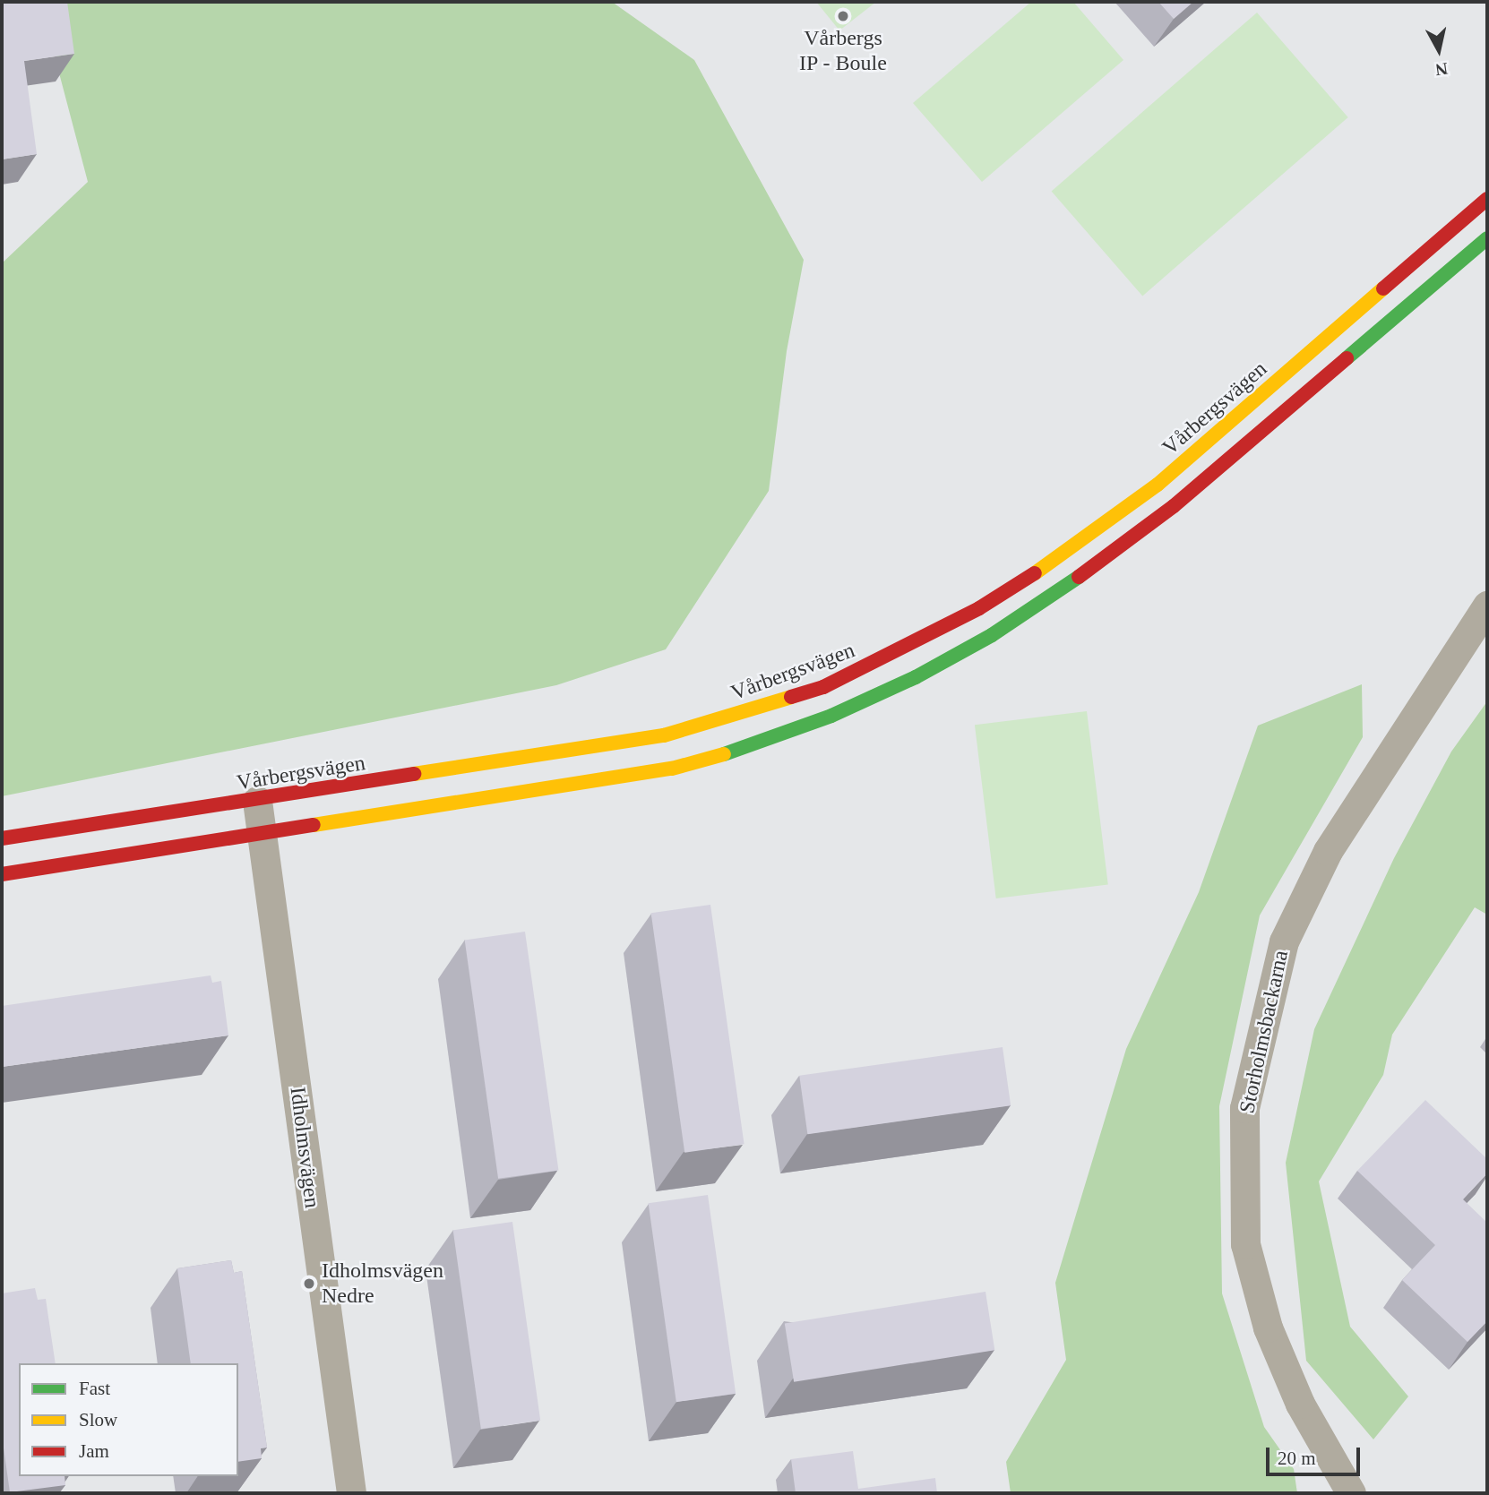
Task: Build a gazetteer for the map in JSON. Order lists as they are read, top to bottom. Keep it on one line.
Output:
{"streets":{"street":["Vårbergsvägen","Storholmsbackarna","Idholmsvägen"]},"crossings":[["Vårbergsvägen","Idholmsvägen"]],"places":["Vårbergs IP - Boule","Idholmsvägen Nedre"],"legend":["Fast","Slow","Jam"],"scale_bar":"20 m","north":"bottom"}
